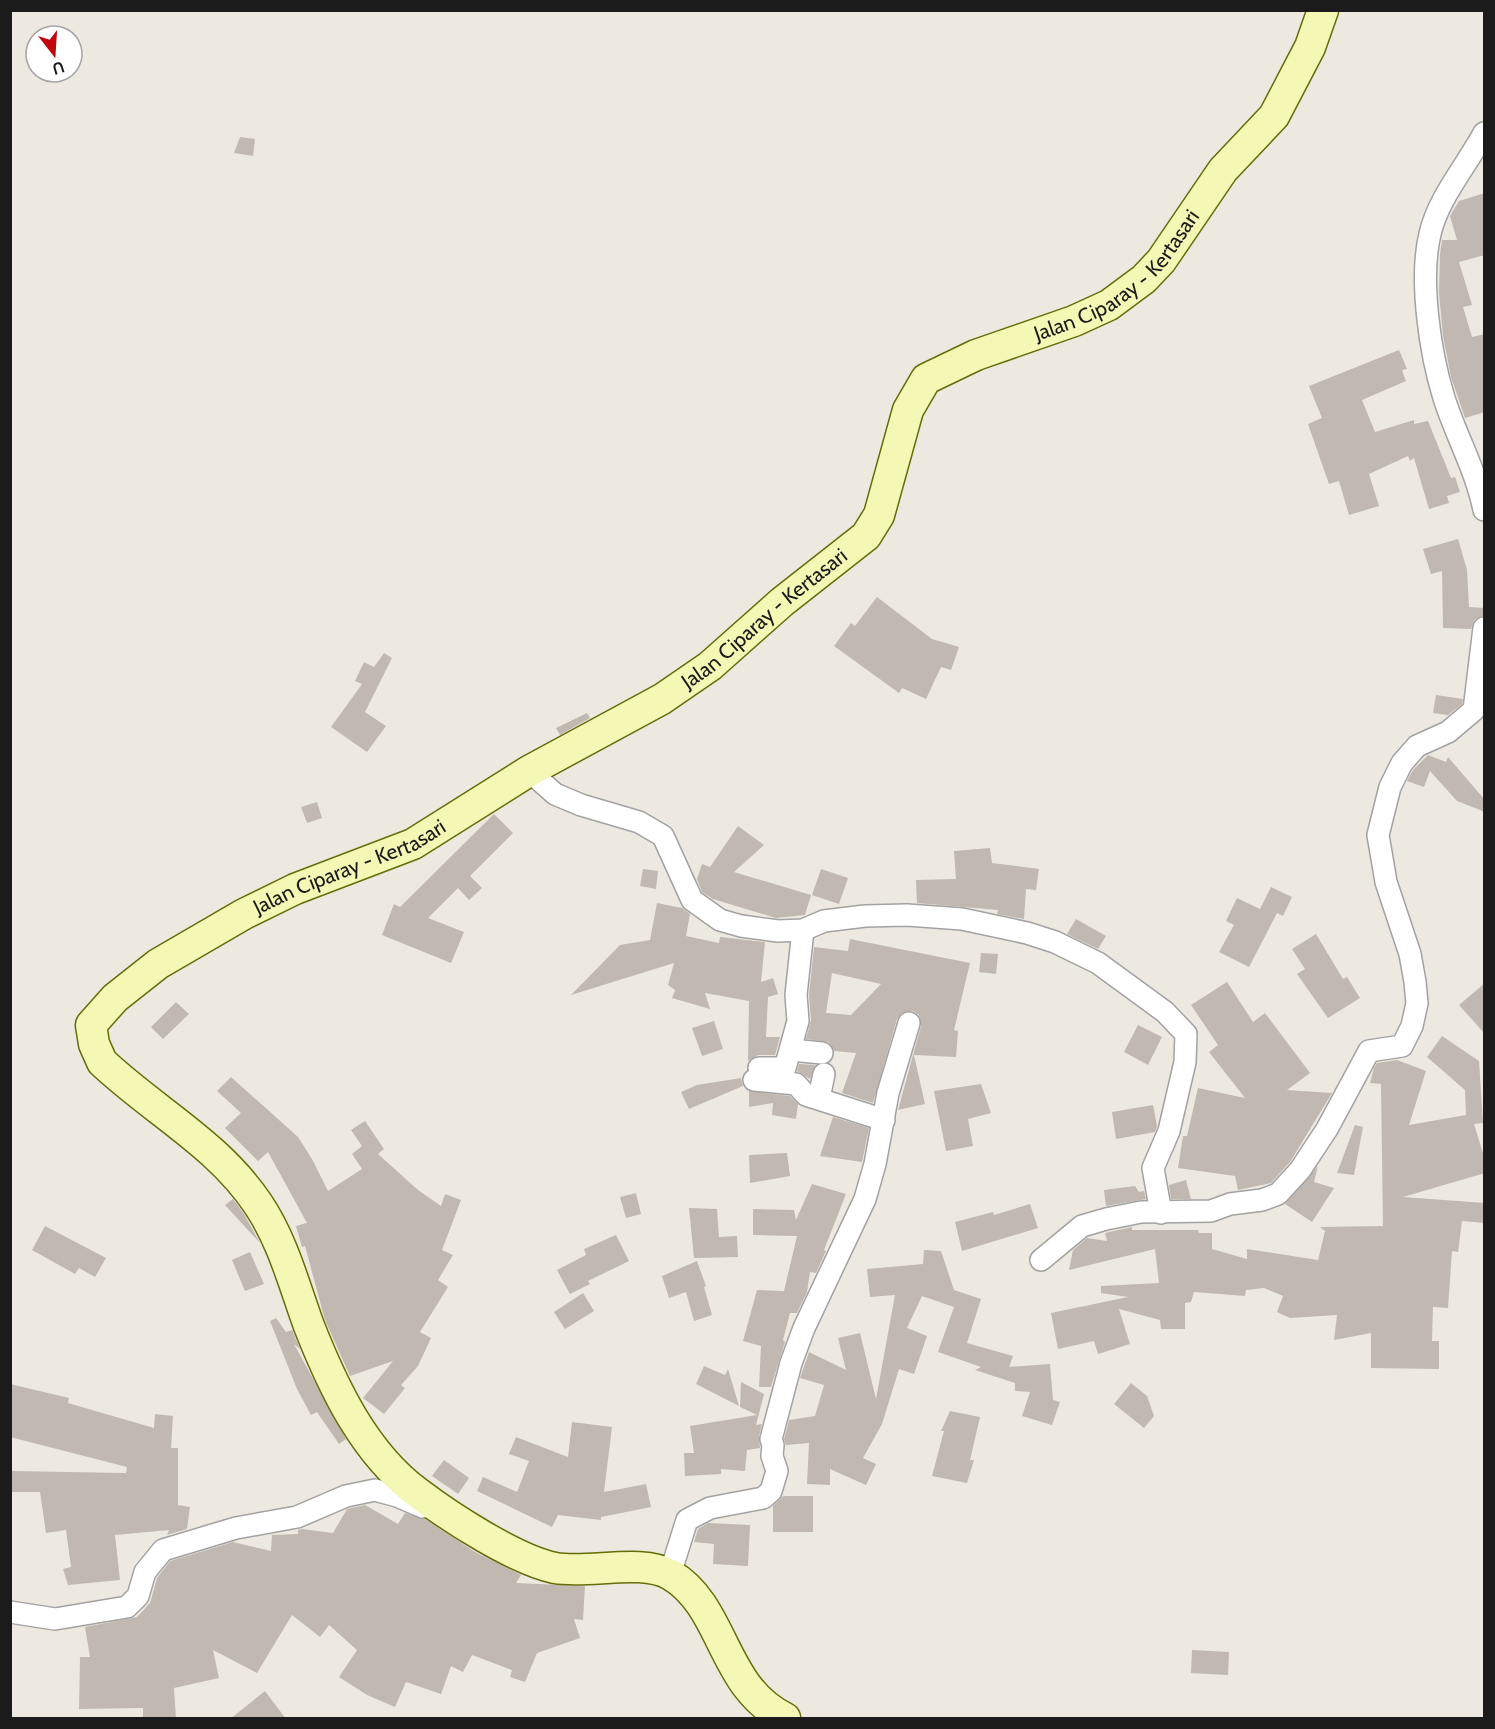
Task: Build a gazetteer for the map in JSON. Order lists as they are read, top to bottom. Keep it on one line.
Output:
{"streets":{"main road":["Jalan Ciparay - Kertasari"]},"north":"bottom"}
